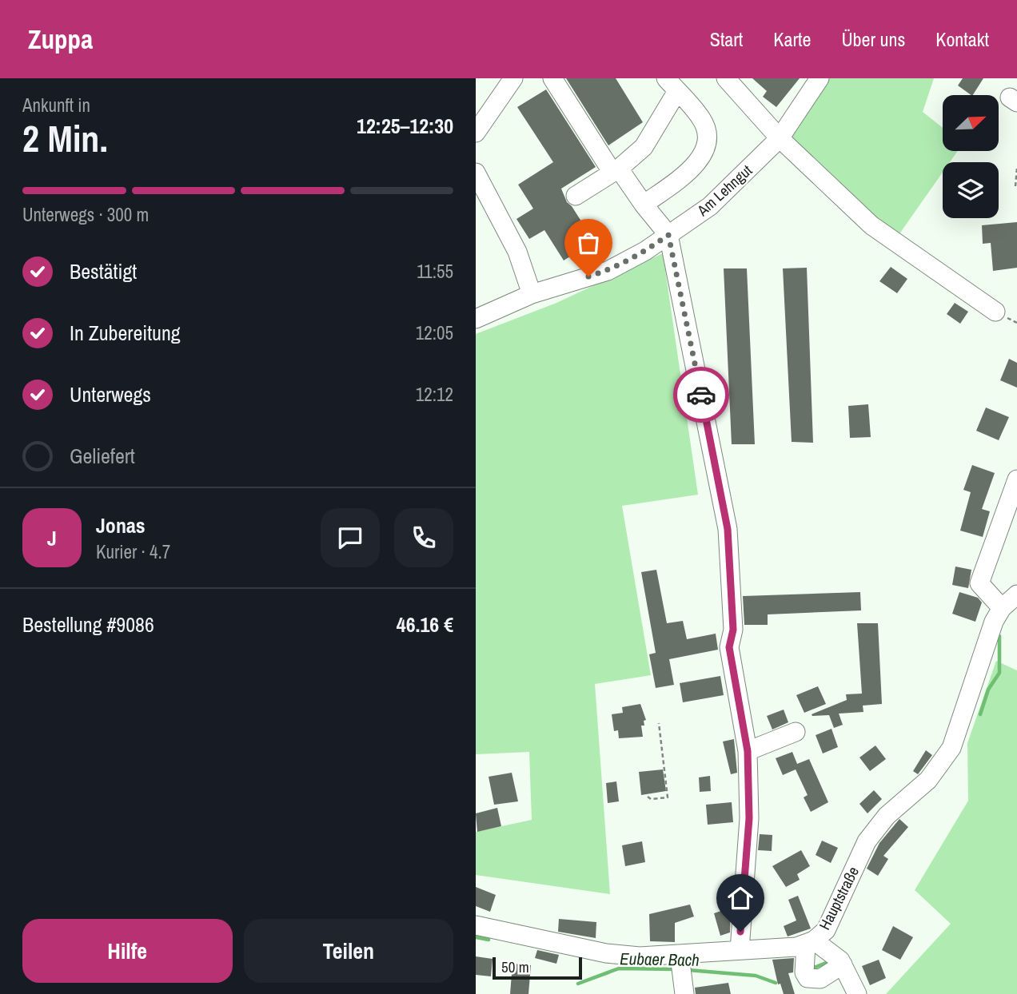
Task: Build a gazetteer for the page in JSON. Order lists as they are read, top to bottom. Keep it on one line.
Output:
{"streets":{"street":["Am Lehngut","Hauptstraße"]},"water":["Eubaer Bach"],"scale_bar":"50 m","north":"top right","page":{"header":"Zuppa","nav":["Start","Karte","Über uns","Kontakt"],"heading":["2 Min.","Ankunft in","12:25–12:30"],"panel":["Jonas","Kurier · 4.7","Bestellung #9086","46.16 €"],"bar":"Unterwegs · 300 m","list":[["Bestätigt","11:55"],["In Zubereitung","12:05"],["Unterwegs","12:12"],"Geliefert"],"round":"J","buttons":["Hilfe","Teilen"],"scale":"50 m"}}
